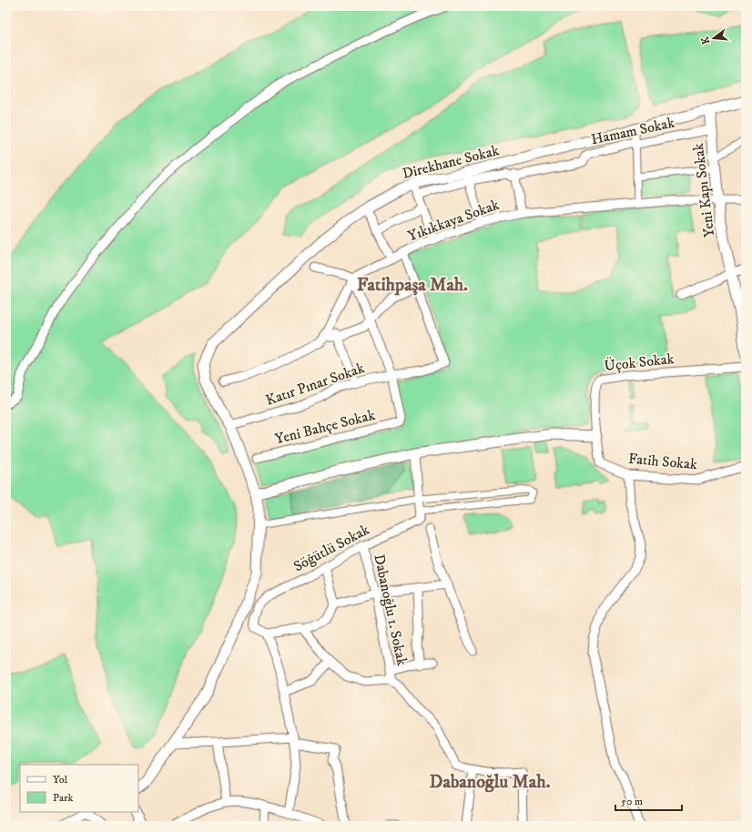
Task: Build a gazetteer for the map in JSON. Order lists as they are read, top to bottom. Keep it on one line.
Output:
{"streets":{"street":["Hamam Sokak","Direkhane Sokak","Yeni Kapı Sokak","Yıkıkkaya Sokak","Üçok Sokak","Katır Pınar Sokak","Yeni Bahçe Sokak","Fatih Sokak","Söğütlü Sokak","Dabanoğlu 1. Sokak"]},"crossings":[["Hamam Sokak","Yeni Kapı Sokak"],["Direkhane Sokak","Yeni Kapı Sokak"],["Yeni Kapı Sokak","Yıkıkkaya Sokak"],["Üçok Sokak","Fatih Sokak"],["Katır Pınar Sokak","Yeni Bahçe Sokak"],["Söğütlü Sokak","Dabanoğlu 1. Sokak"]],"districts":["Fatihpaşa Mah.","Dabanoğlu Mah."],"legend":["Yol","Park"],"scale_bar":"50 m","north":"left"}
